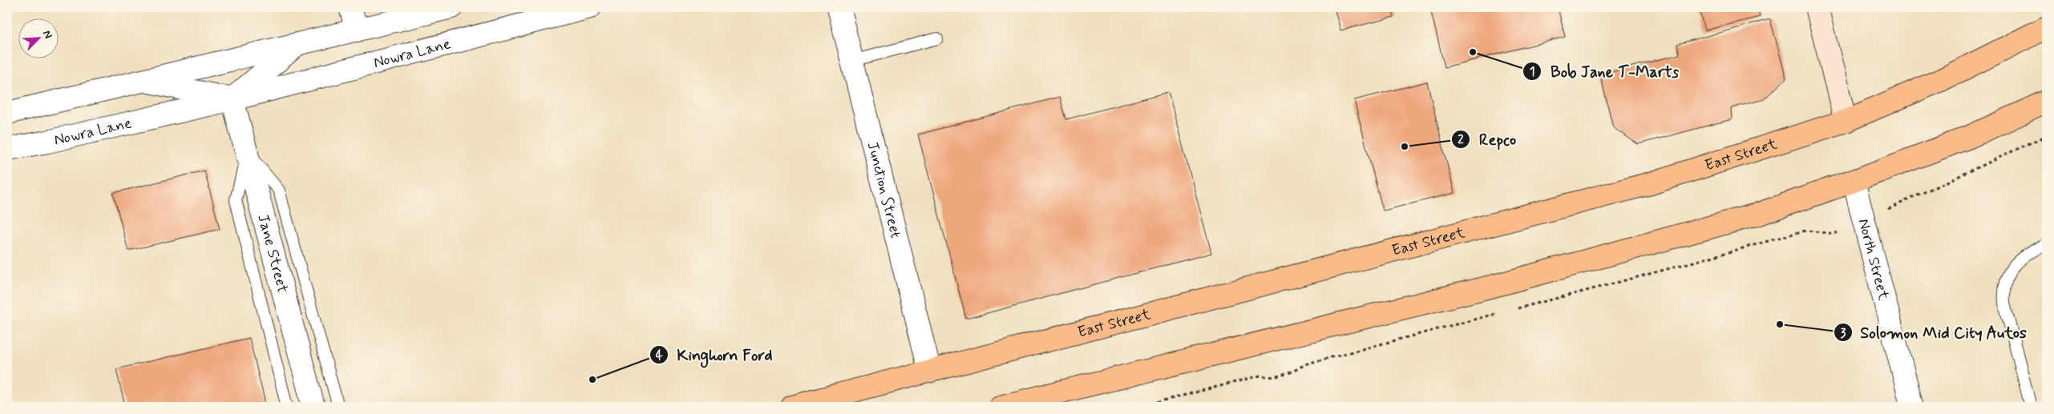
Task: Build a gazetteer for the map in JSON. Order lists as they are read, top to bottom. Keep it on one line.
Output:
{"streets":{"highway":["East Street"],"street":["Nowra Lane","Junction Street","Jane Street","North Street"]},"crossings":[["Nowra Lane","Jane Street"],["East Street","Junction Street"]],"places":["Bob Jane T-Marts","Repco","Solomon Mid City Autos","Kinghorn Ford"],"north":"top right"}
